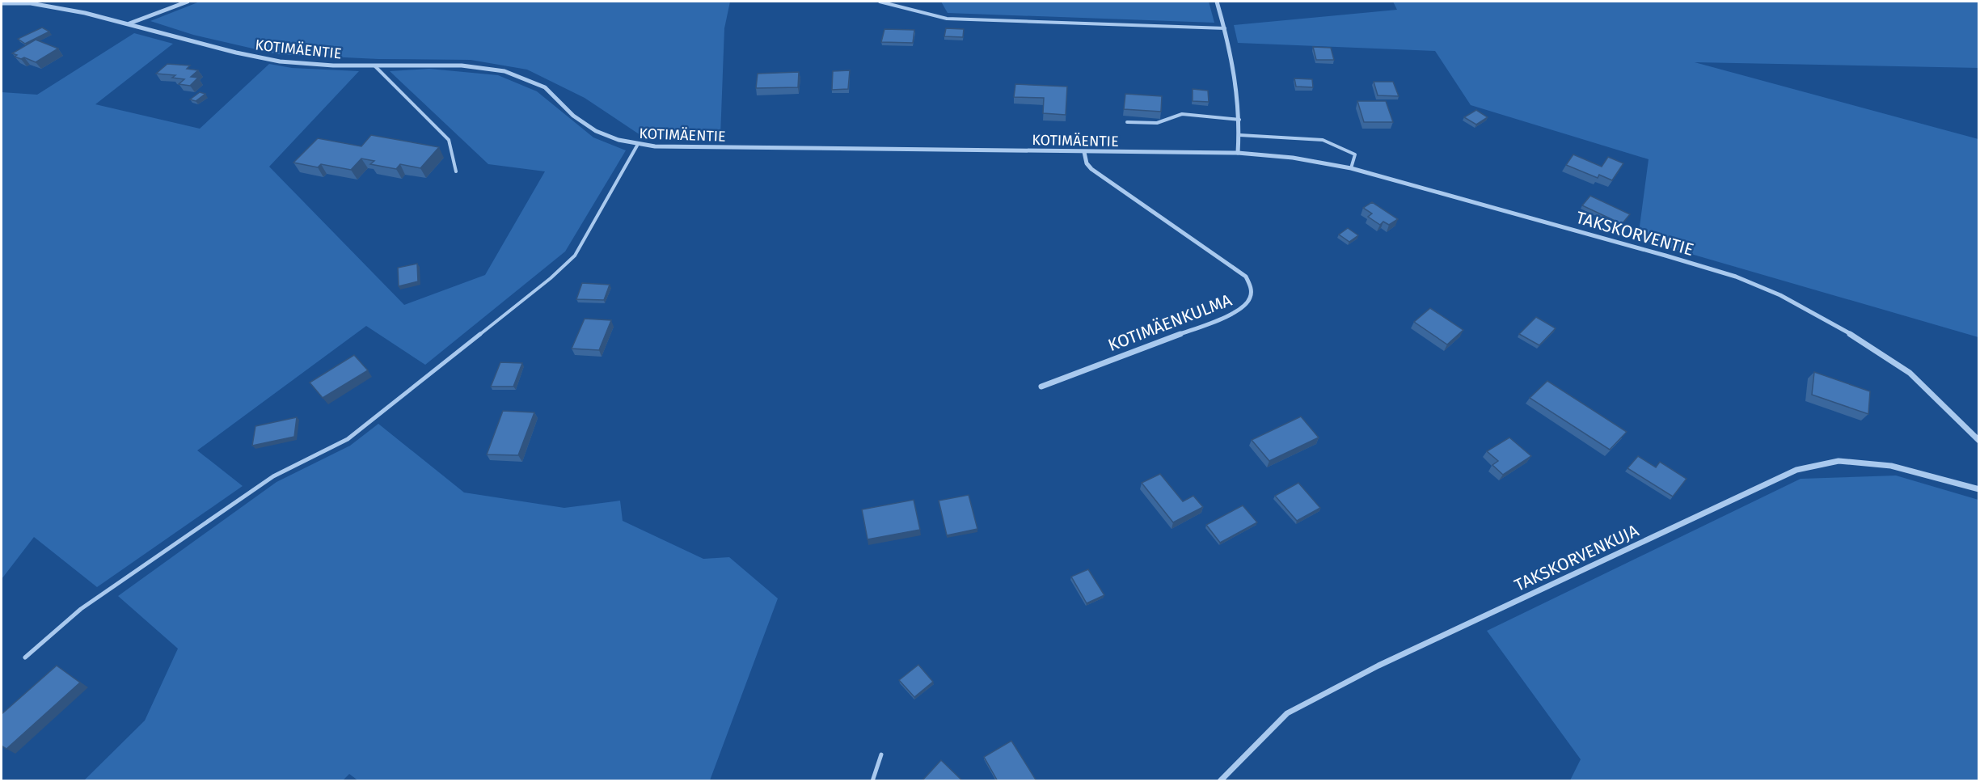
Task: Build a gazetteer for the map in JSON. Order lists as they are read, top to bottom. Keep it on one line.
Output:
{"streets":{"street":["KOTIMÄENTIE","TAKSKORVENTIE","KOTIMÄENKULMA","TAKSKORVENKUJA"]},"crossings":[["KOTIMÄENTIE","TAKSKORVENTIE"],["KOTIMÄENTIE","KOTIMÄENKULMA"]]}
